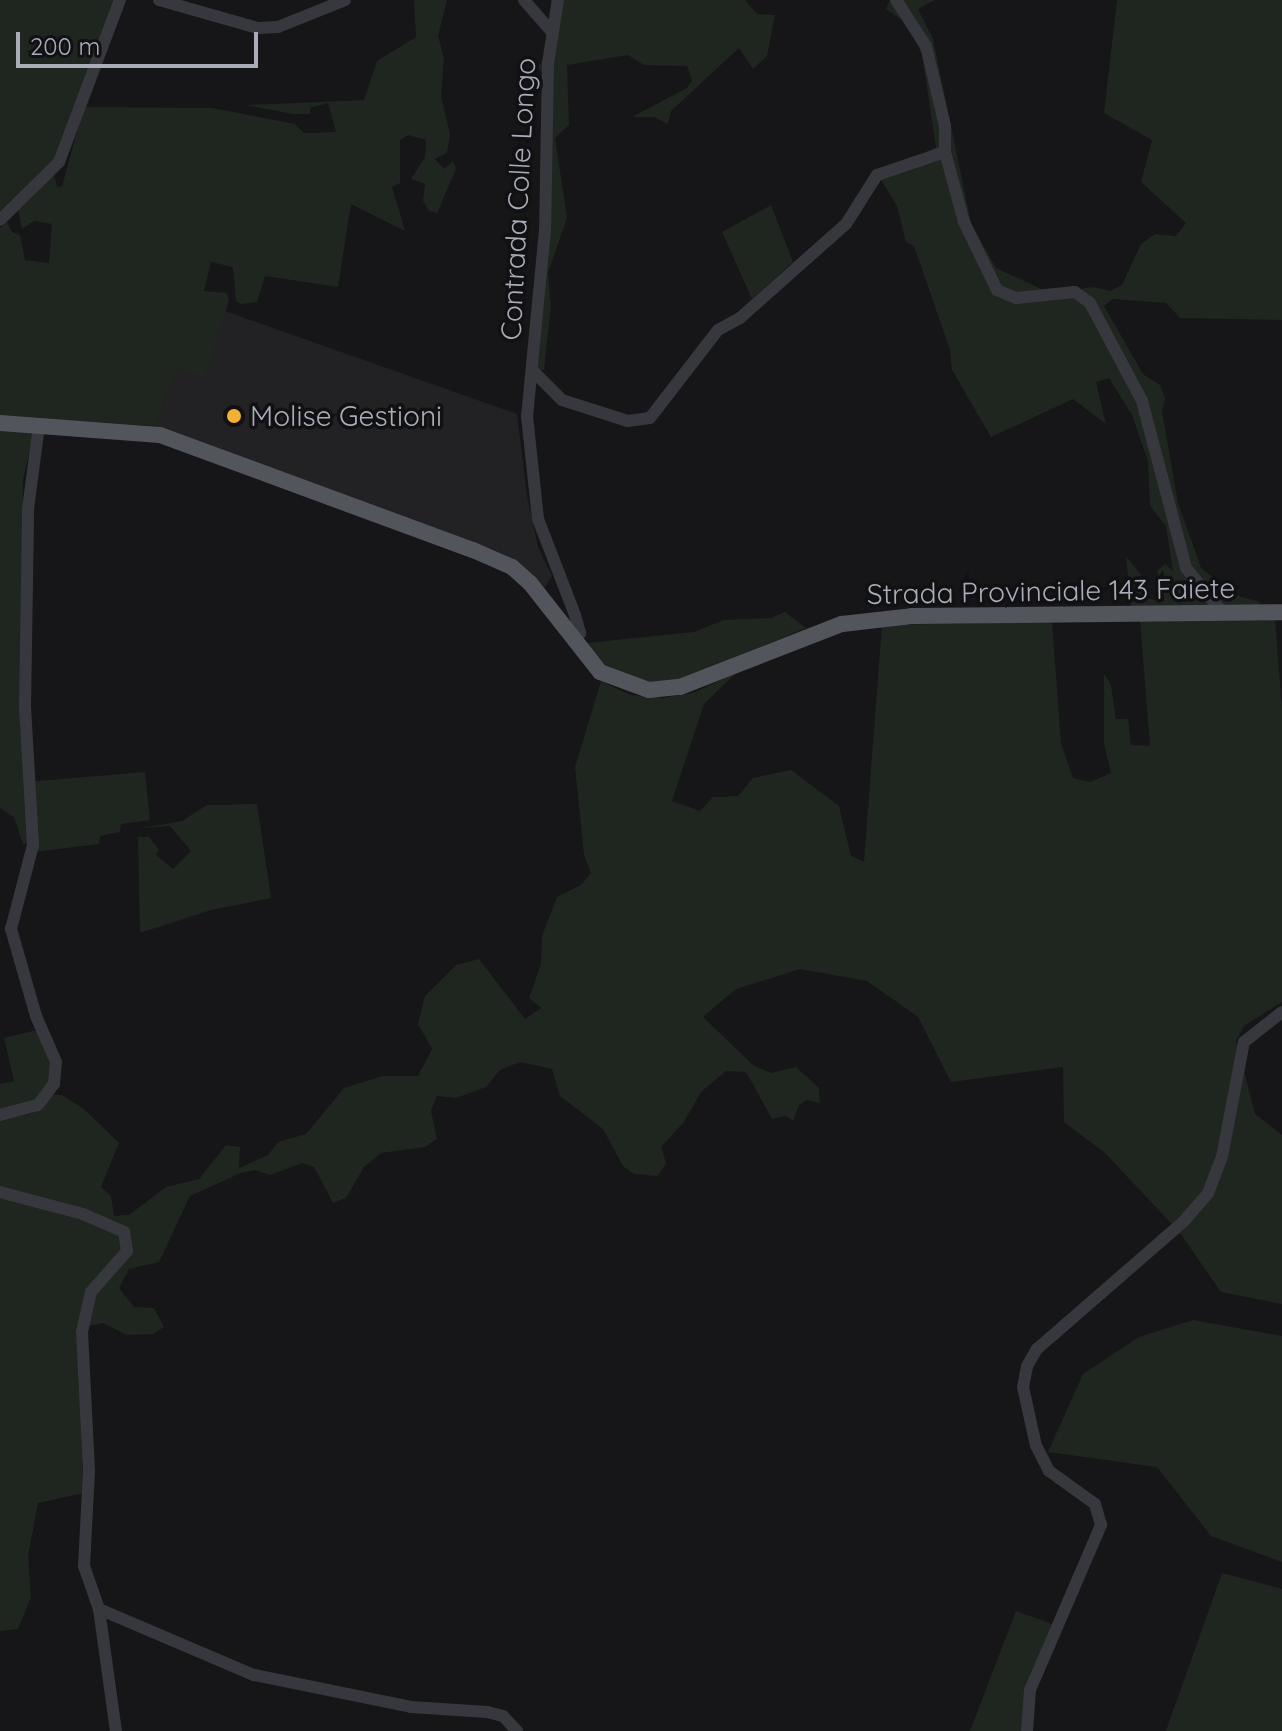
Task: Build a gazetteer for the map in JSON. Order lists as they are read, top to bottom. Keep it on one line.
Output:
{"streets":{"main road":["Strada Provinciale 143 Faiete"],"street":["Contrada Colle Longo"]},"crossings":[["Contrada Colle Longo","Strada Provinciale 143 Faiete"]],"places":["Molise Gestioni"],"scale_bar":"200 m"}
